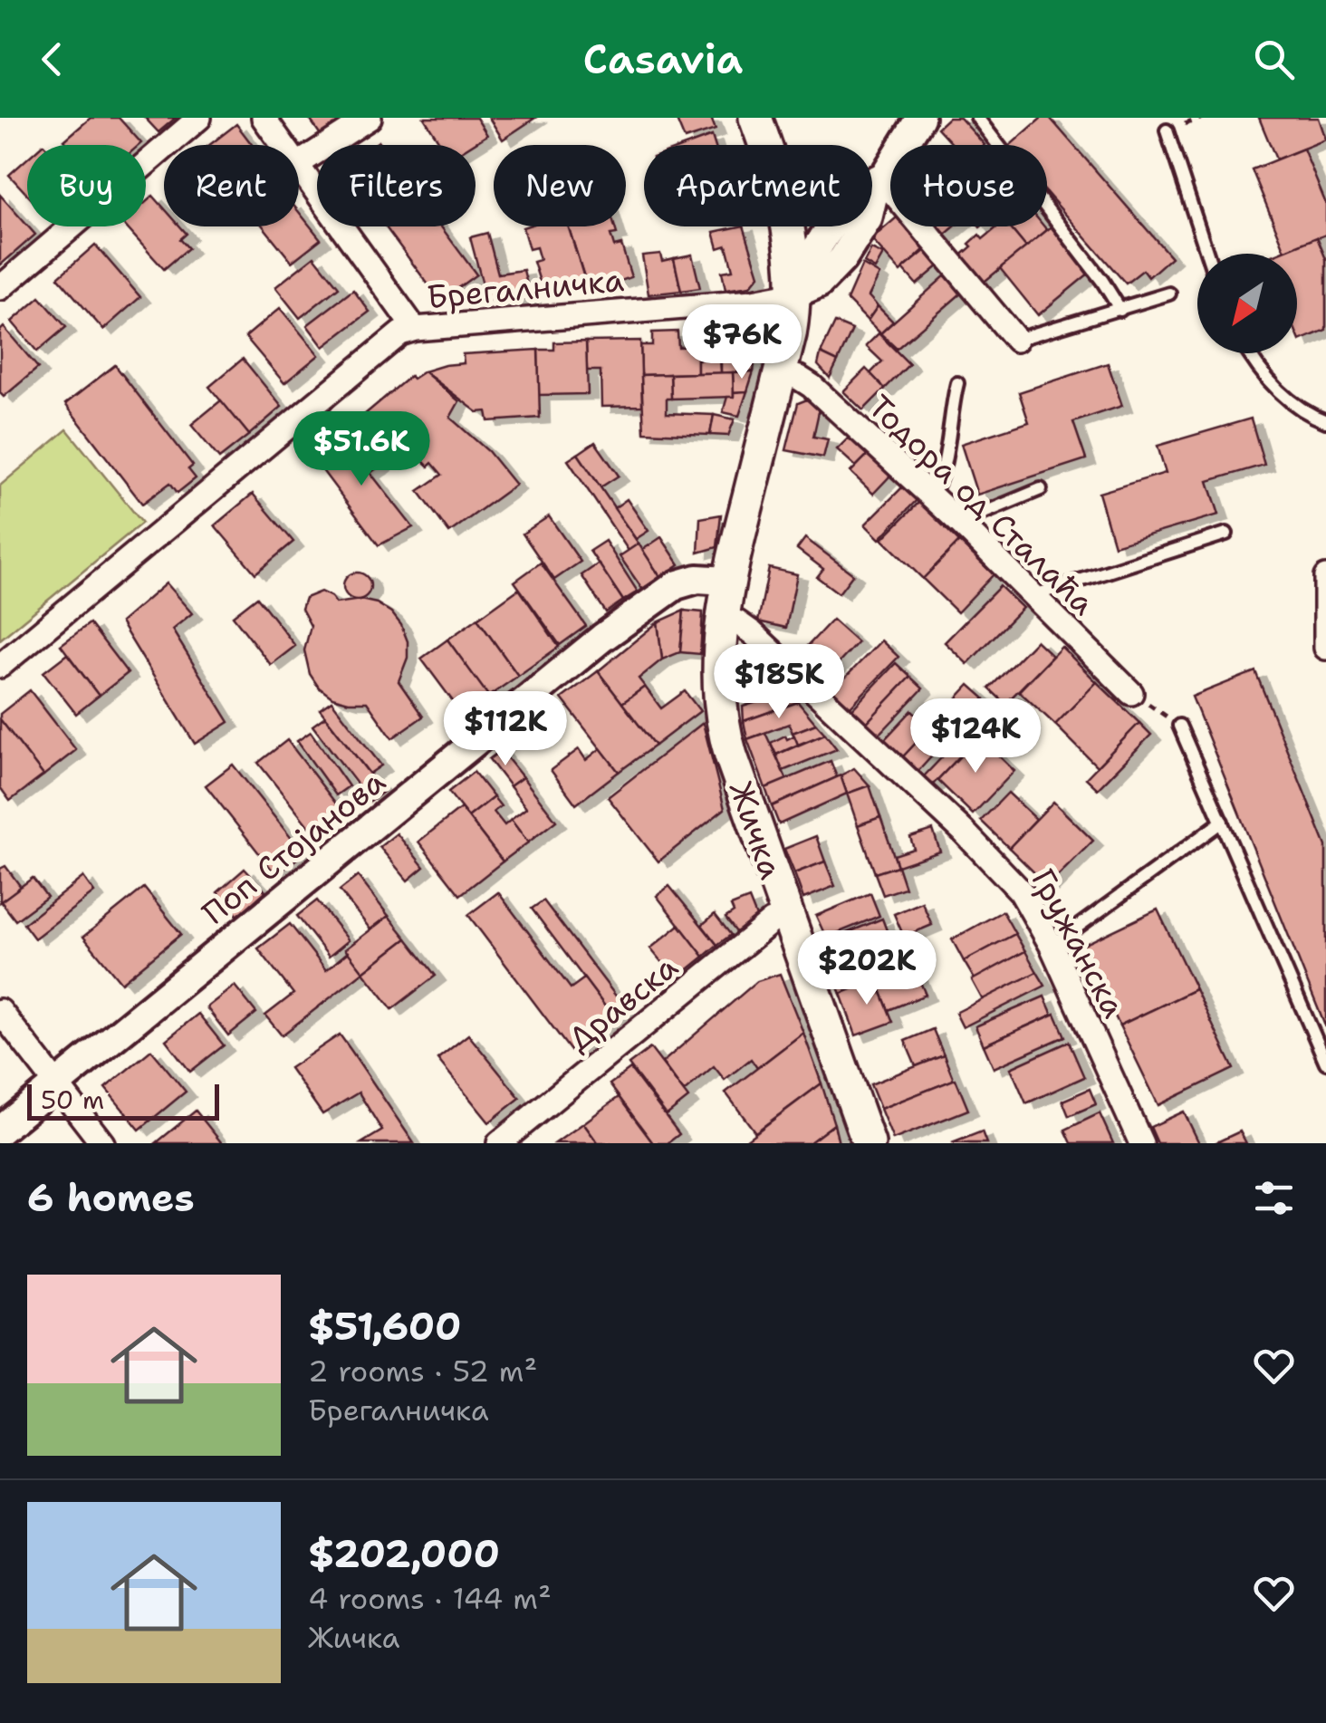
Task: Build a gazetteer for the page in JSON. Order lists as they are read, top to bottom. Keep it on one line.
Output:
{"streets":{"main road":["Жичка"],"street":["Брегалничка","Тодора од Сталаћа","Поп Стојанова","Гружанска","Дравска"]},"crossings":[["Брегалничка","Жичка"],["Тодора од Сталаћа","Жичка"],["Жичка","Поп Стојанова"],["Жичка","Гружанска"],["Жичка","Дравска"]],"scale_bar":"50 m","north":"bottom left","page":{"header":"Casavia","chip":["Buy","Rent","Filters","New","Apartment","House"],"price":["$76K","$51.6K","$185K","$112K","$124K","$202K"],"scale":"50 m","heading":"6 homes","list":[{"name":"$51,600","note":"2 rooms · 52 m² · Брегалничка"},{"name":"$202,000","note":"4 rooms · 144 m² · Жичка"}]}}
